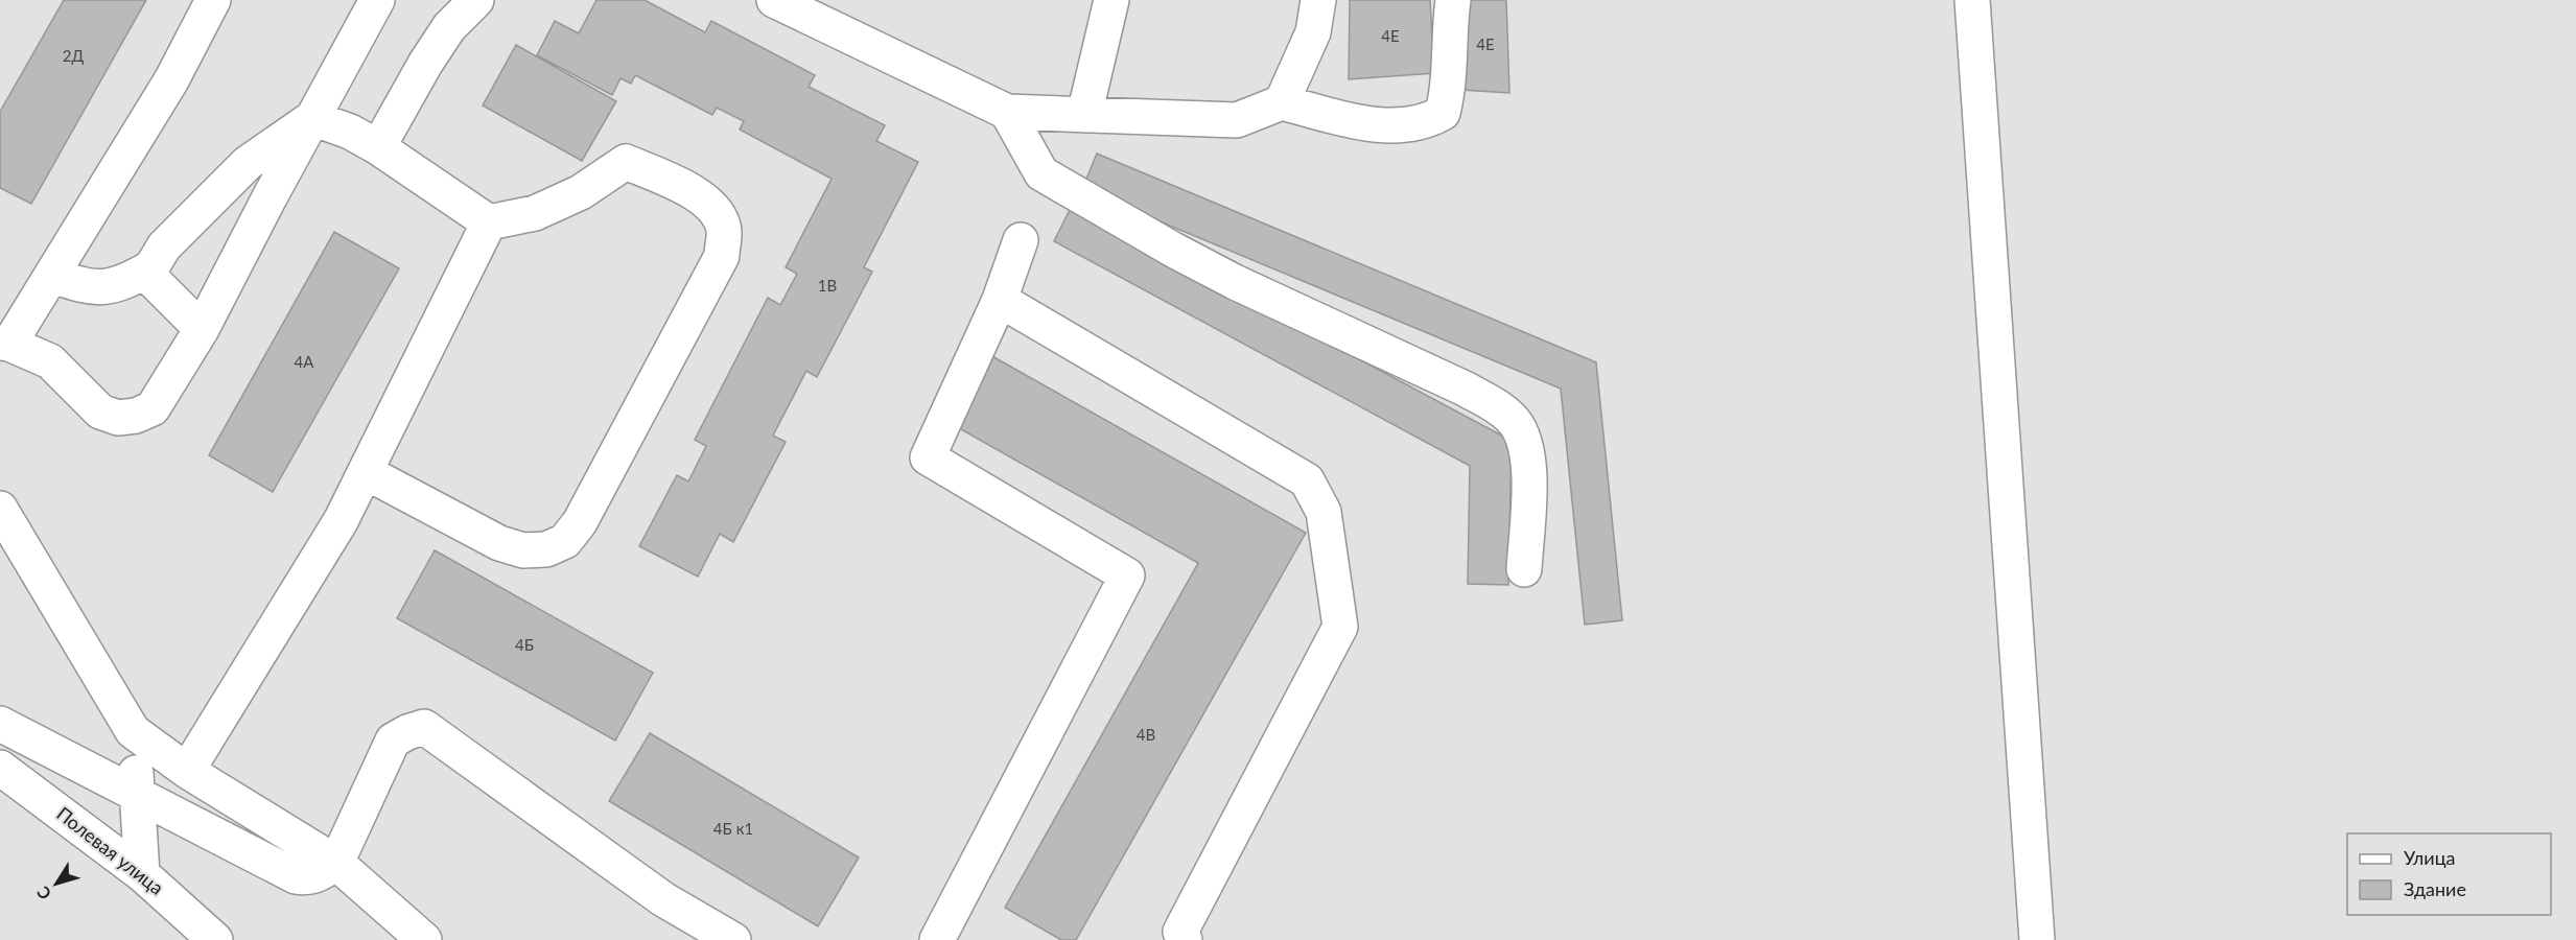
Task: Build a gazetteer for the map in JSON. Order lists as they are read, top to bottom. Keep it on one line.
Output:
{"streets":{"street":["Полевая улица"]},"house_numbers":["4Е","4Е","2Д","1В","4А","4Б","4В","4Б к1"],"legend":["Улица","Здание"],"north":"bottom left"}
